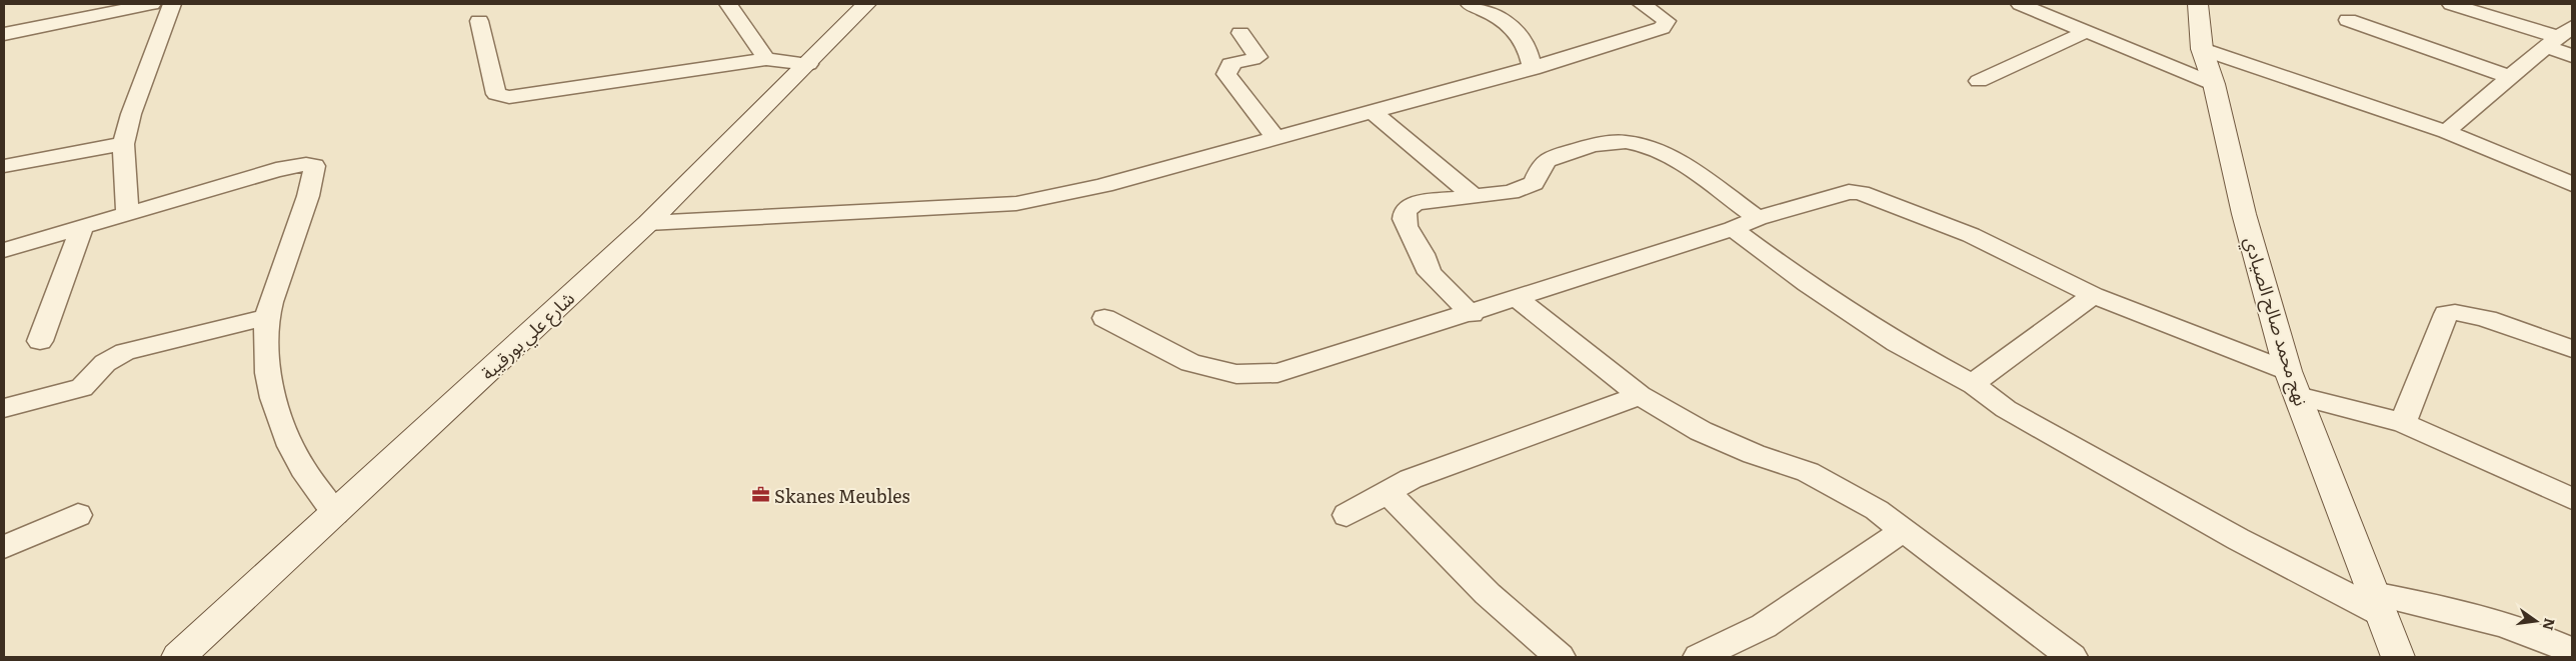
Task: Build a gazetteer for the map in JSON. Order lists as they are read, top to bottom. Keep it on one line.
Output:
{"streets":{"main road":["نهج محمد صالح الصيادي","شارع علي بورقيبة"]},"places":{"office":["Skanes Meubles"]},"north":"right"}
